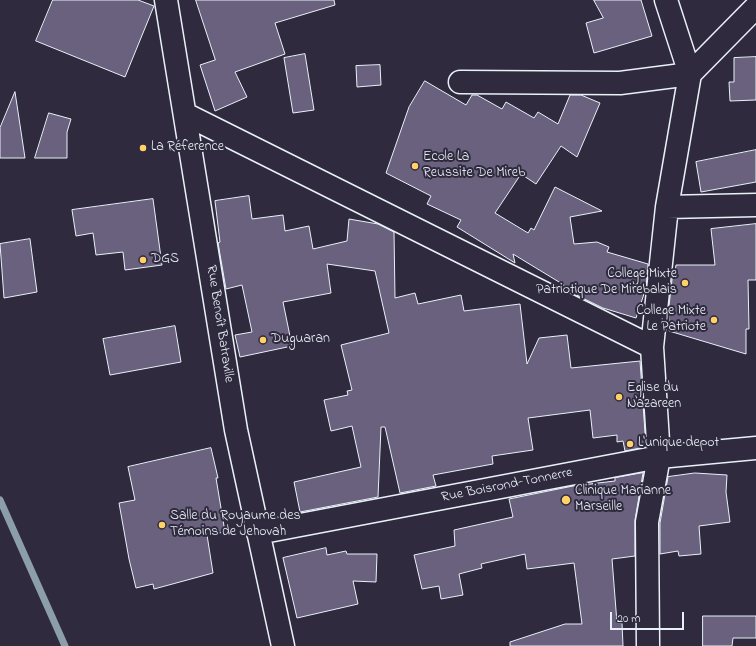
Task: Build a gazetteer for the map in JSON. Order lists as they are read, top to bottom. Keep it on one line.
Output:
{"streets":{"street":["Rue Benoît Batraville","Rue Boisrond-Tonnerre"]},"crossings":[["Rue Benoît Batraville","Rue Boisrond-Tonnerre"]],"places":["La Réference","Ecole La Reussite De Mireb","DGS","College Mixte Patriotique De Mirebalais","College Mixte Le Patriote","Duguaran","Eglise du Nazareen","L'unique depot","Clinique Marianne Marseille","Salle du Royaume des Témoins de Jehovah"],"scale_bar":"20 m"}
